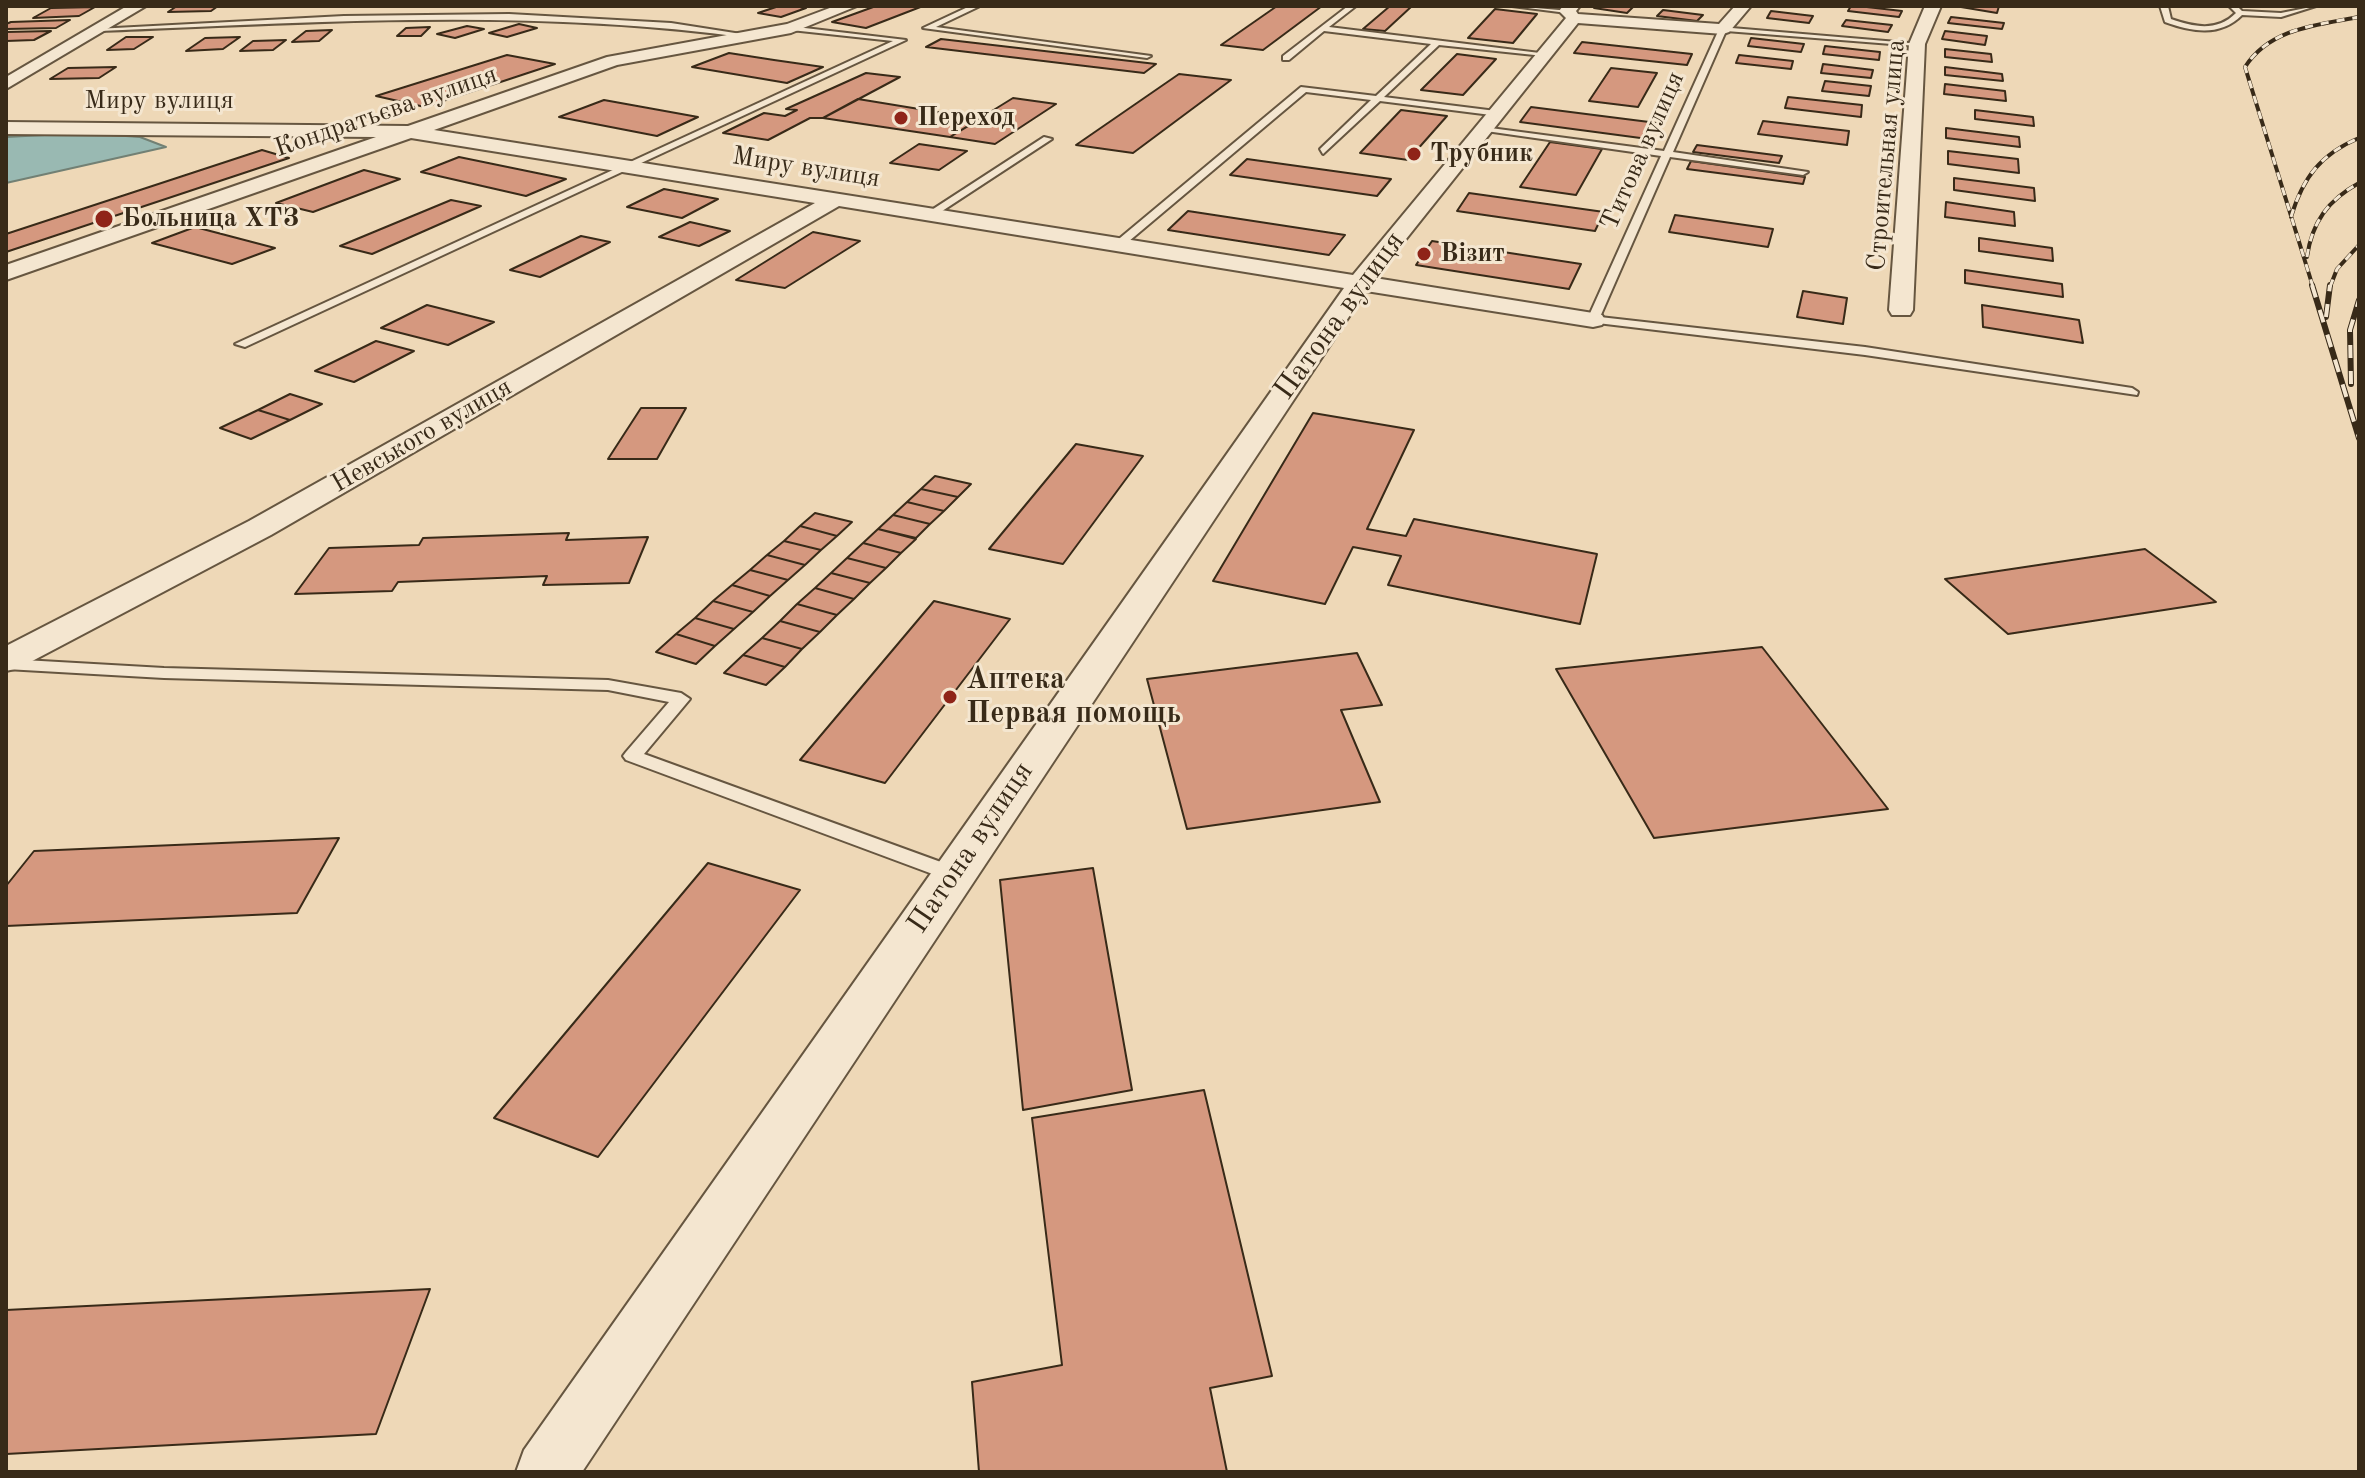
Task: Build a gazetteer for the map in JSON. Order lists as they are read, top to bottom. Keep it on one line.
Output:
{"streets":{"street":["Миру вулиця","Кондратьєва вулиця","Титова вулиця","Строительная улица","Патона вулиця","Невського вулиця"]},"crossings":[["Миру вулиця","Кондратьєва вулиця"],["Миру вулиця","Титова вулиця"],["Миру вулиця","Патона вулиця"],["Миру вулиця","Невського вулиця"]],"places":["Переход","Трубник","Больница ХТЗ","Візит","Аптека Первая помощь"]}
